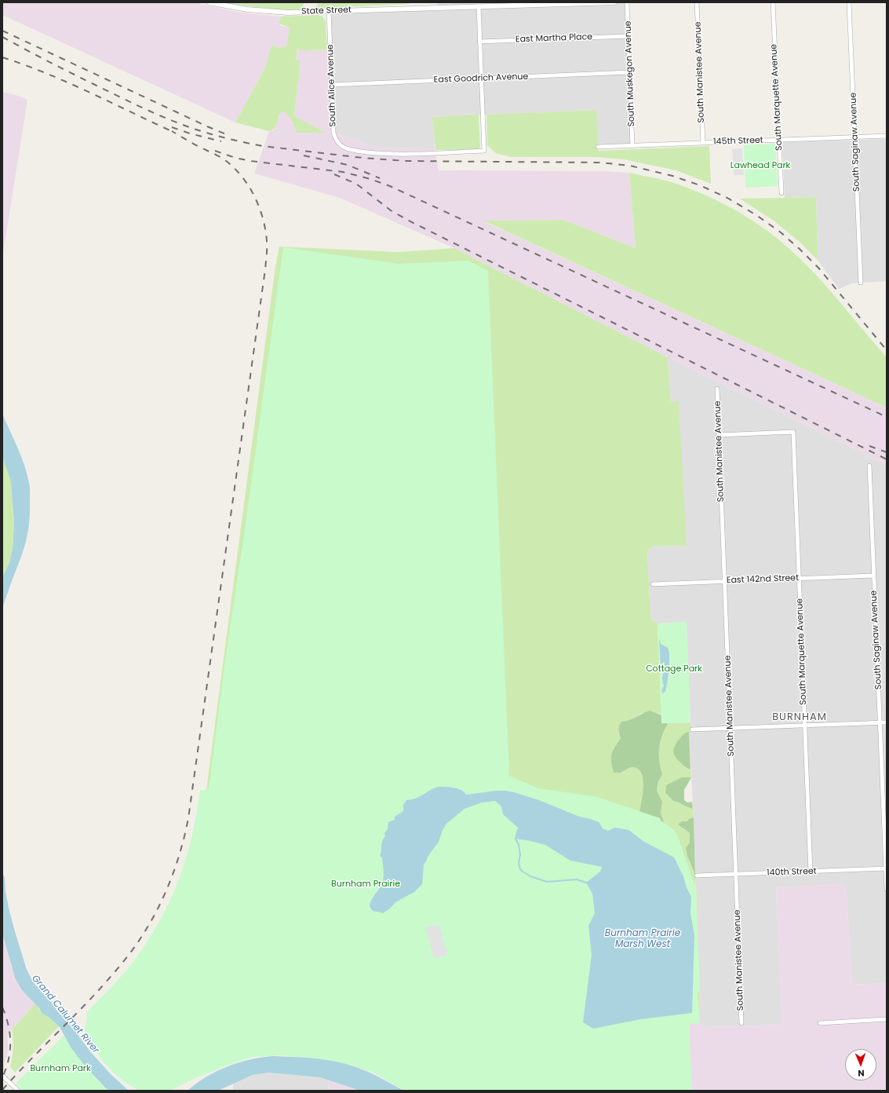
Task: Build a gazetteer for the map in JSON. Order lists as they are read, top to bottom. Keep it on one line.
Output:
{"streets":{"street":["State Street","East Martha Place","South Manistee Avenue","South Muskegon Avenue","East Goodrich Avenue","South Alice Avenue","South Marquette Avenue","145th Street","South Saginaw Avenue","East 142nd Street","140th Street"]},"crossings":[["State Street","South Alice Avenue"],["East Martha Place","South Muskegon Avenue"],["South Manistee Avenue","South Marquette Avenue"],["South Manistee Avenue","145th Street"],["South Manistee Avenue","East 142nd Street"],["South Manistee Avenue","140th Street"],["South Muskegon Avenue","East Goodrich Avenue"],["South Muskegon Avenue","145th Street"],["East Goodrich Avenue","South Alice Avenue"],["South Marquette Avenue","145th Street"],["South Marquette Avenue","East 142nd Street"],["South Marquette Avenue","140th Street"],["145th Street","South Saginaw Avenue"],["South Saginaw Avenue","East 142nd Street"],["South Saginaw Avenue","140th Street"]],"districts":["BURNHAM"],"water":["Burnham Prairie Marsh West","Grand Calumet River"],"parks":["Lawhead Park","Cottage Park","Burnham Prairie","Burnham Park"],"north":"bottom"}
